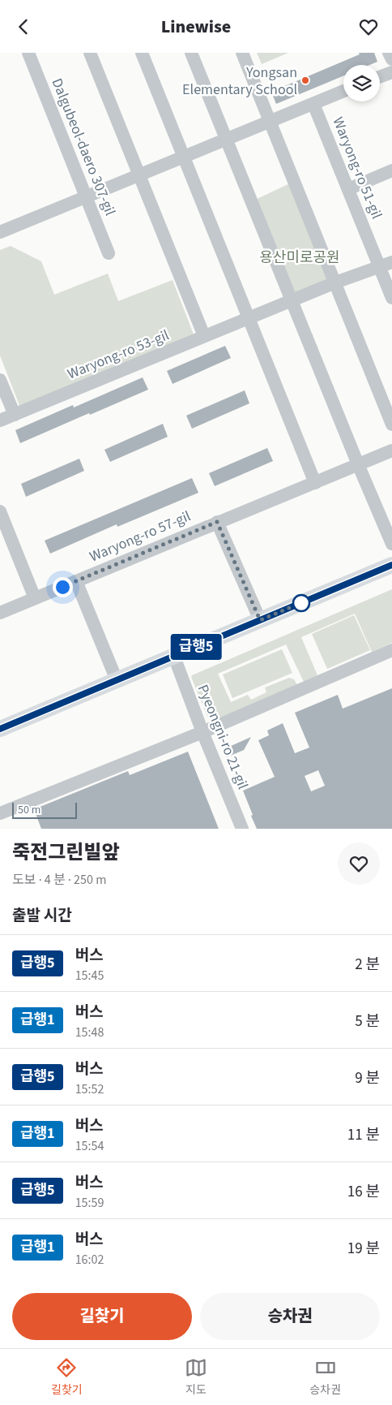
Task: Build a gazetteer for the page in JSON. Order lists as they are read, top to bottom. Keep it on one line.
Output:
{"streets":{"street":["Dalgubeol-daero 307-gil","Waryong-ro 51-gil","Waryong-ro 53-gil","Waryong-ro 57-gil","Pyeongni-ro 21-gil"]},"crossings":[["Waryong-ro 51-gil","Waryong-ro 53-gil"]],"parks":["용산미로공원"],"places":["Yongsan Elementary School"],"lines":["bus line 급행5"],"scale_bar":"50 m","page":{"header":"Linewise","on_map":"급행5","scale":"50 m","heading":[["죽전그린빌앞","도보 · 4 분 · 250 m"],"출발 시간"],"list":[{"mark":"급행5","name":"버스","note":"15:45","value":"2 분"},{"mark":"급행1","name":"버스","note":"15:48","value":"5 분"},{"mark":"급행5","name":"버스","note":"15:52","value":"9 분"},{"mark":"급행1","name":"버스","note":"15:54","value":"11 분"},{"mark":"급행5","name":"버스","note":"15:59","value":"16 분"},{"mark":"급행1","name":"버스","note":"16:02","value":"19 분"}],"buttons":["길찾기","승차권"],"tabs":["길찾기","지도","승차권"]}}
